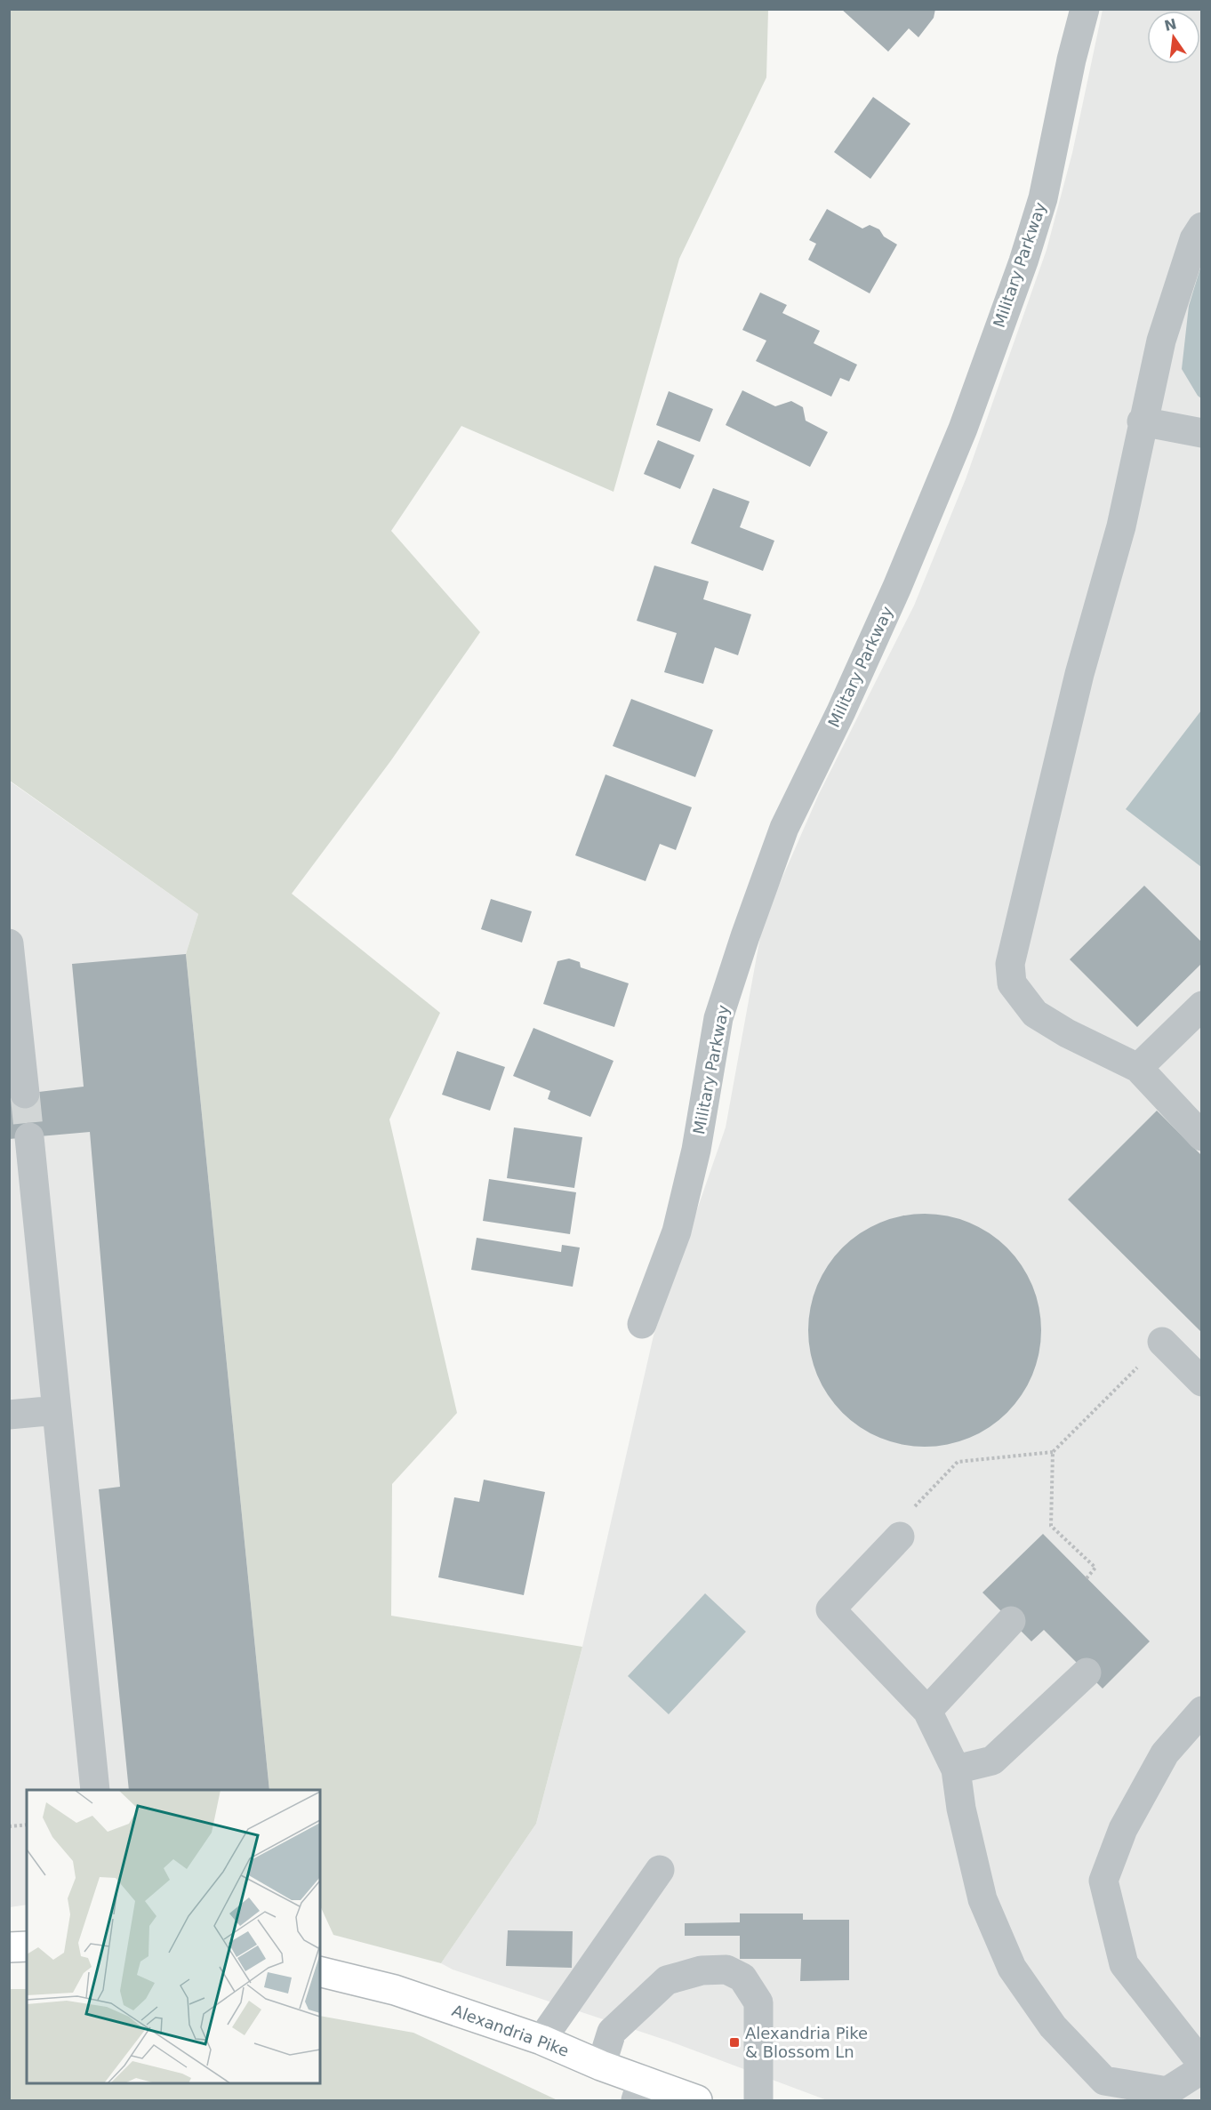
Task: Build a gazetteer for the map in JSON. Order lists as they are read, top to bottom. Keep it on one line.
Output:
{"streets":{"main road":["Alexandria Pike"],"street":["Military Parkway"]},"places":{"transit":["Alexandria Pike & Blossom Ln"]},"north":"top"}
